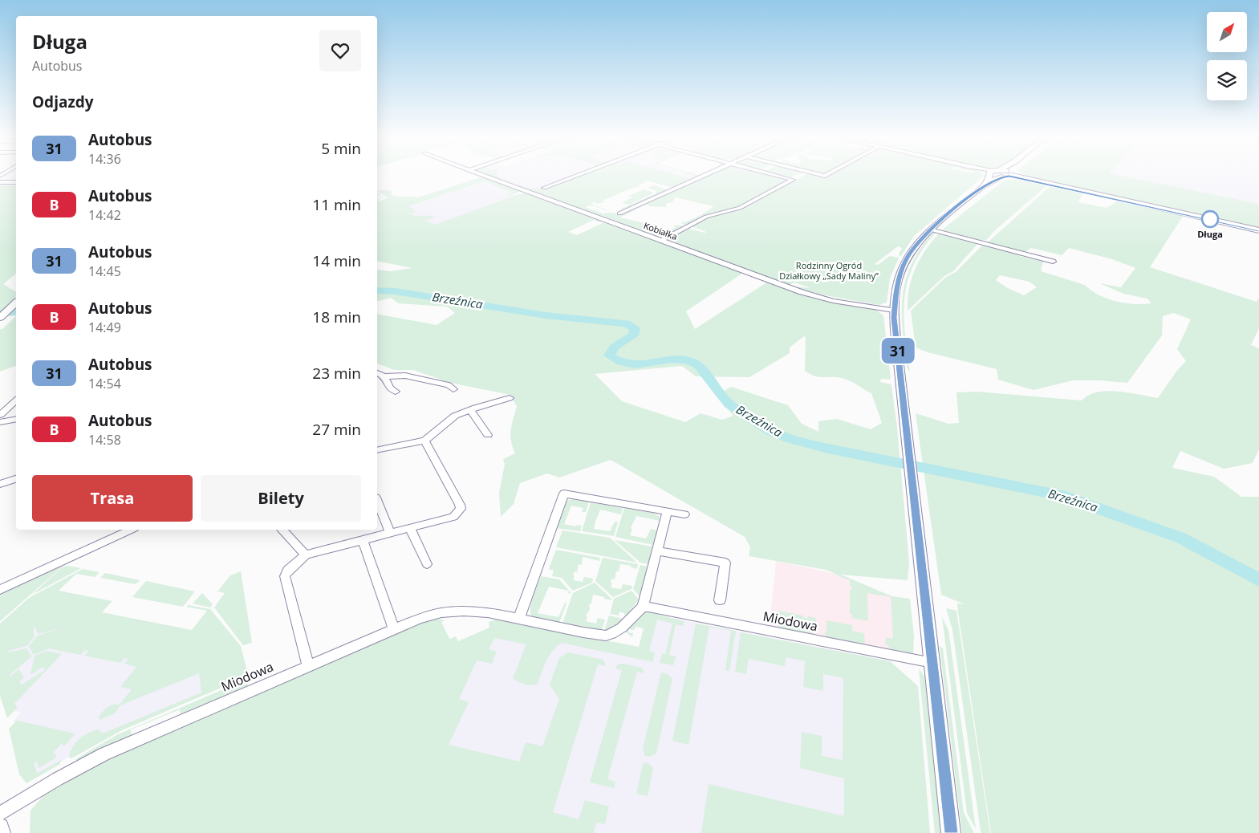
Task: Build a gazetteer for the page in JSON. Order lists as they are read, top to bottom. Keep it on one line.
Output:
{"streets":{"street":["Kobiałka","Miodowa"]},"water":["Brzeźnica"],"parks":["Rodzinny Ogród Działkowy „Sady Maliny”"],"places":["Długa"],"lines":["bus line 31"],"north":"top right","page":{"on_map":"31","heading":[["Długa","Autobus"],"Odjazdy"],"list":[{"mark":"31","name":"Autobus","note":"14:36","value":"5 min"},{"mark":"B","name":"Autobus","note":"14:42","value":"11 min"},{"mark":"31","name":"Autobus","note":"14:45","value":"14 min"},{"mark":"B","name":"Autobus","note":"14:49","value":"18 min"},{"mark":"31","name":"Autobus","note":"14:54","value":"23 min"},{"mark":"B","name":"Autobus","note":"14:58","value":"27 min"}],"buttons":["Trasa","Bilety"]}}
